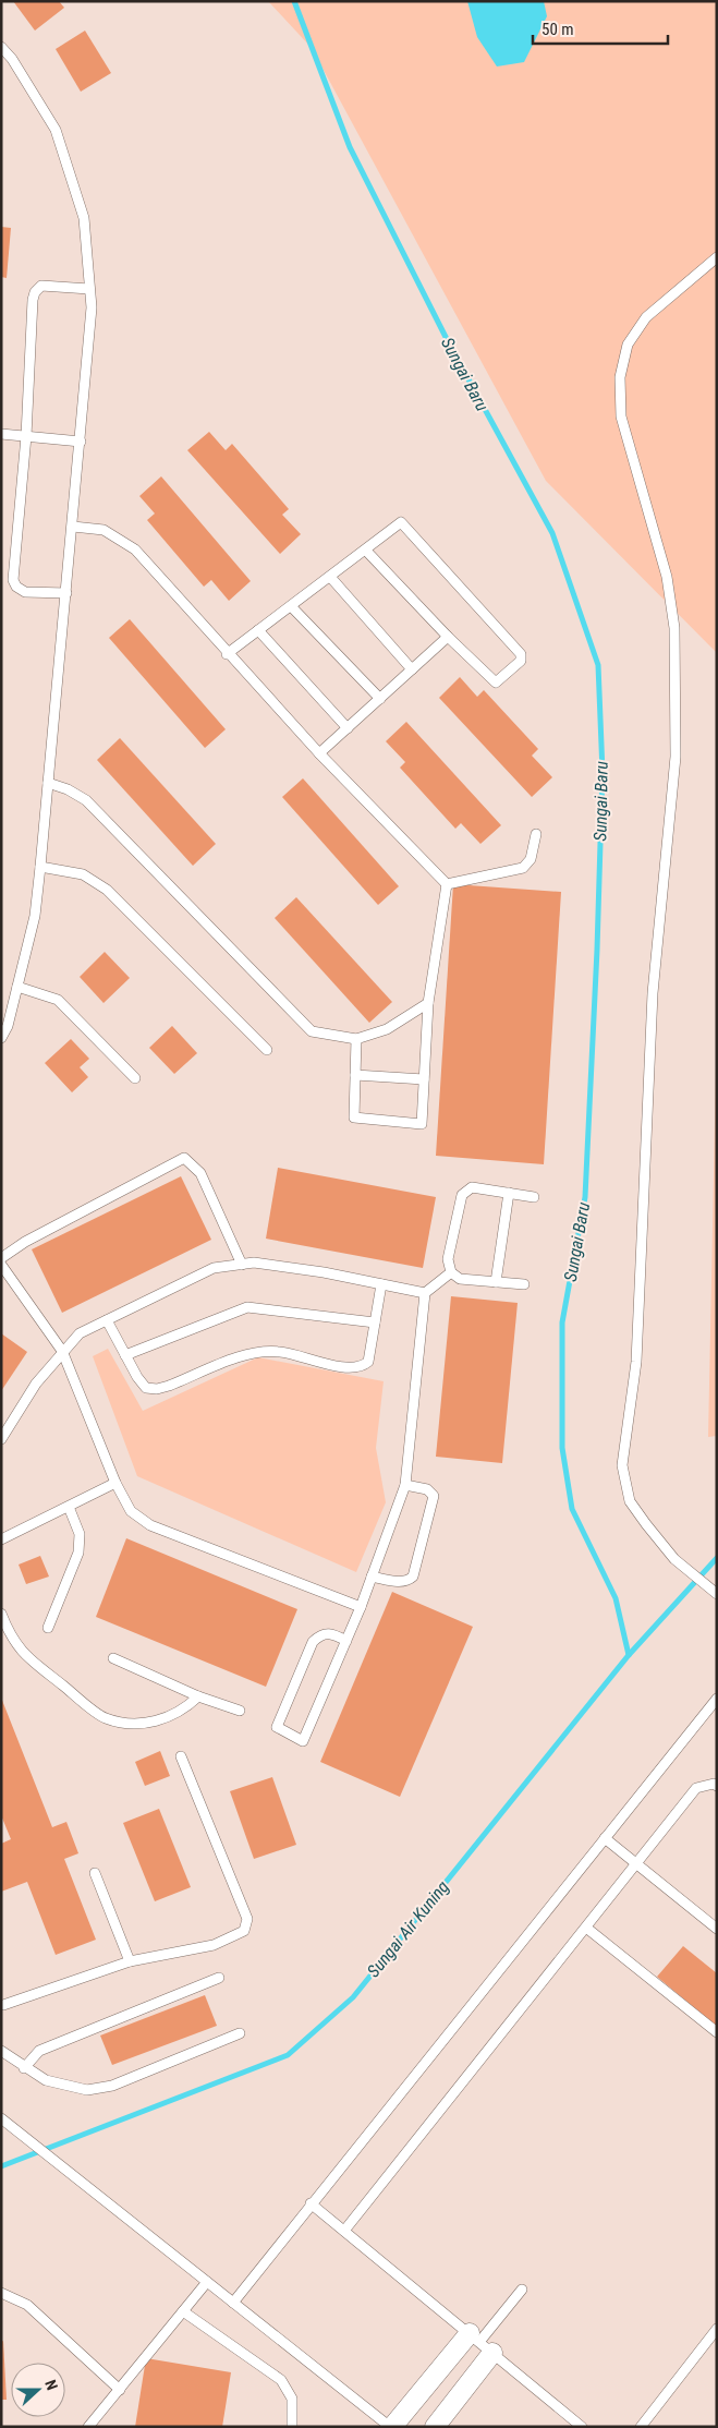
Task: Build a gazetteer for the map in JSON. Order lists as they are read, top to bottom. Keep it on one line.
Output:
{"water":["Sungai Baru","Sungai Air Kuning"],"scale_bar":"50 m","north":"right"}
